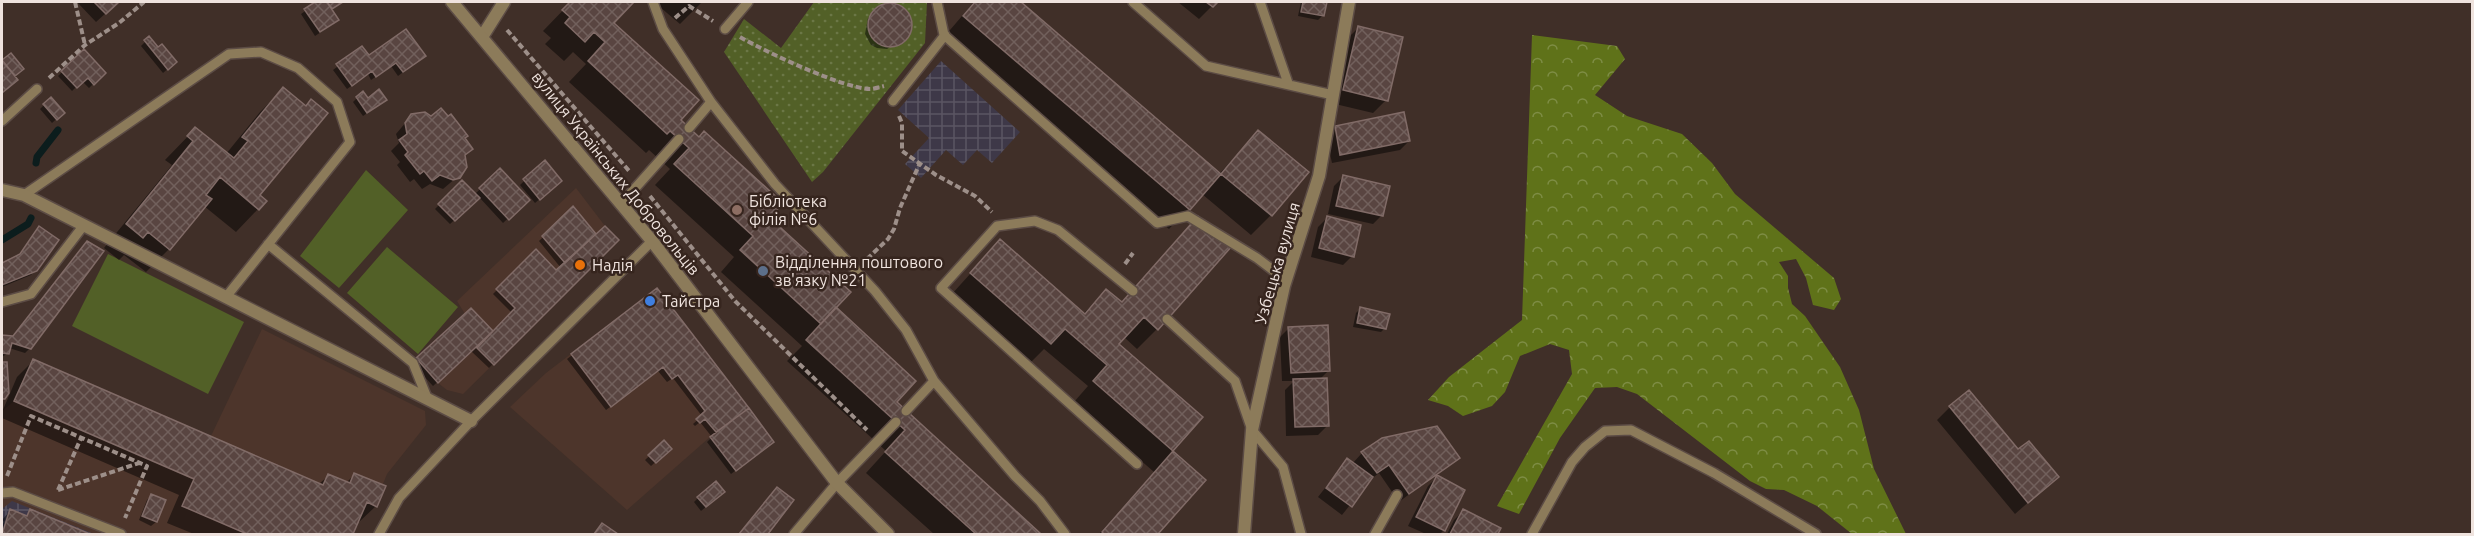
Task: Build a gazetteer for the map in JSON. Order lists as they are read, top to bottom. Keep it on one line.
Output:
{"streets":{"street":["вулиця Українських Добровольців","Узбецька вулиця"]},"places":["Бібліотека філія №6","Надія","Відділення поштового зв'язку №21","Тайстра"]}
